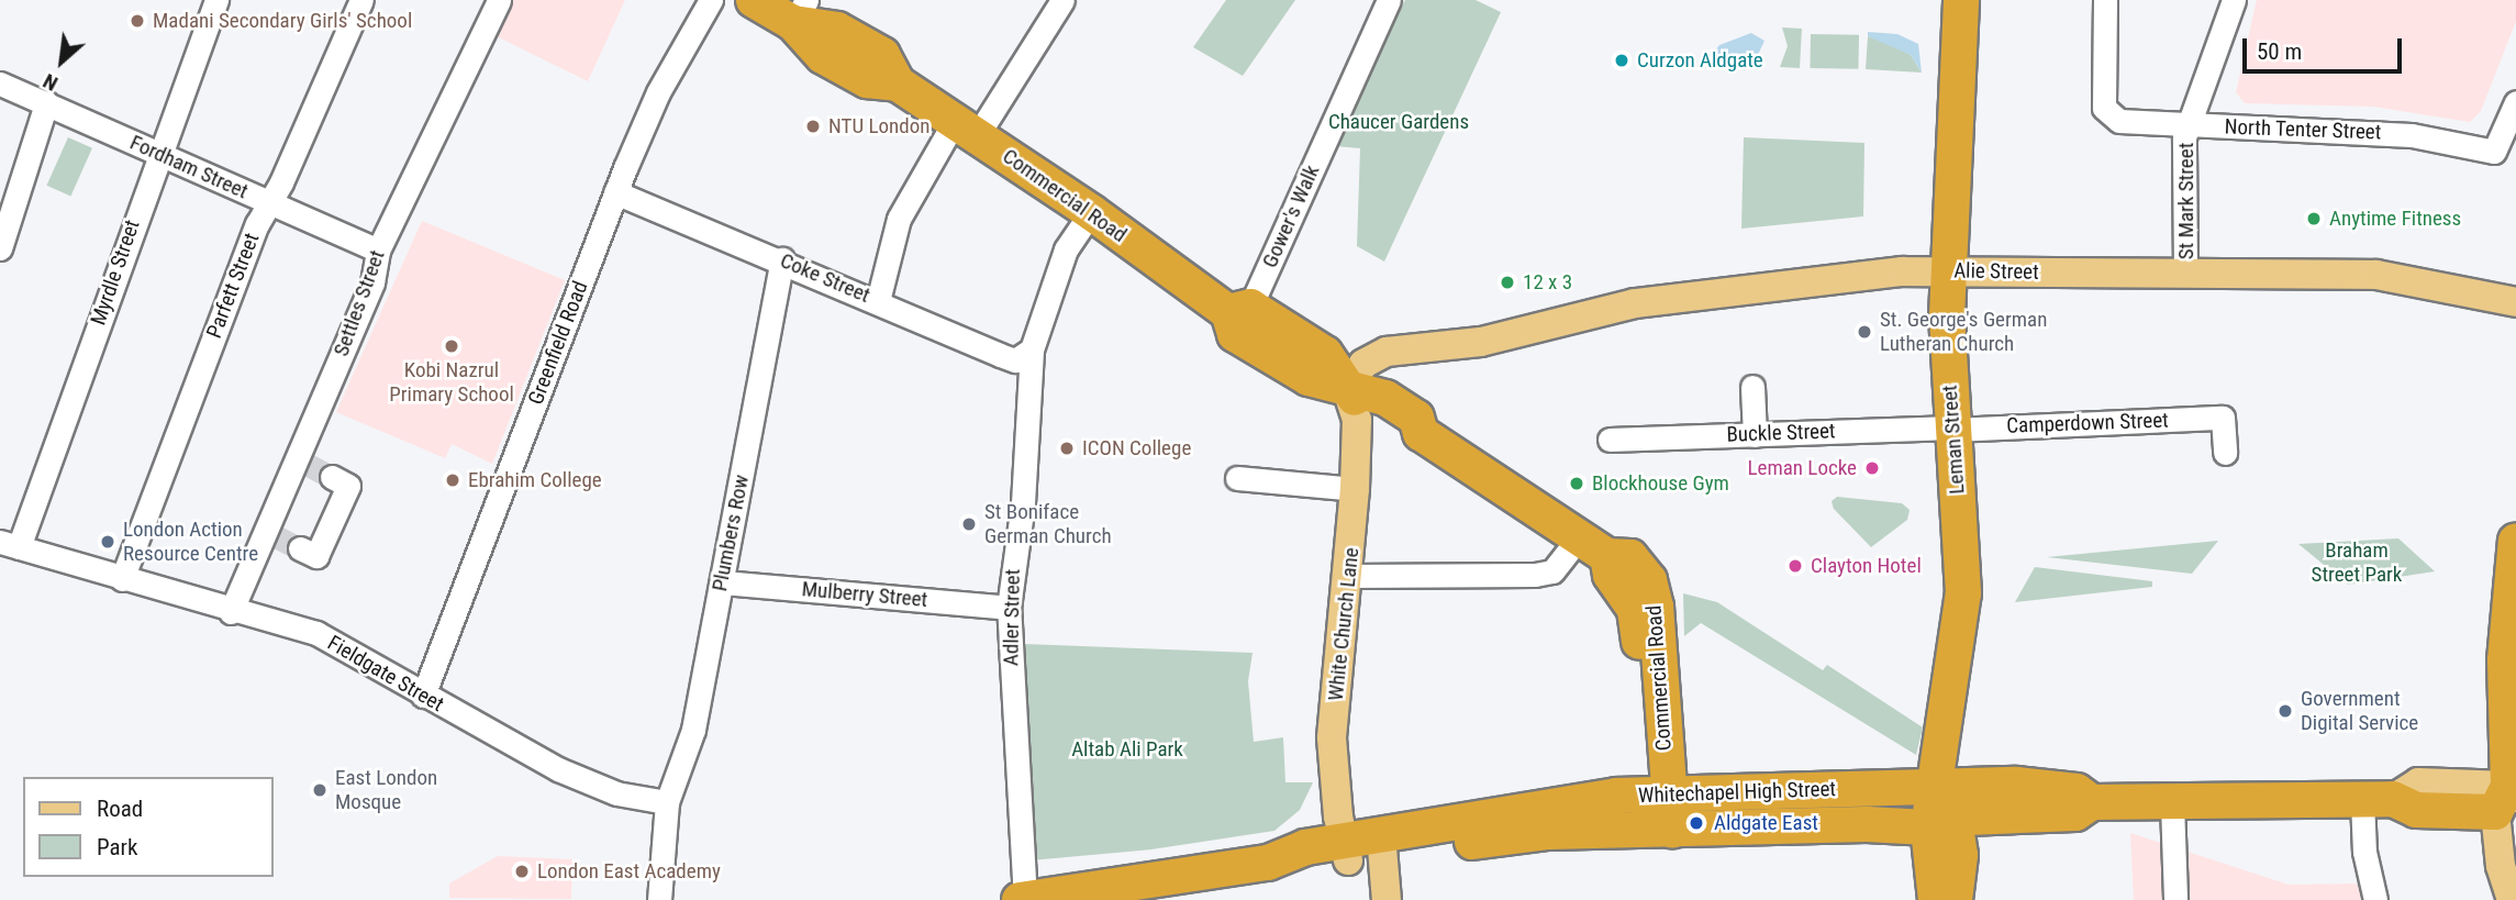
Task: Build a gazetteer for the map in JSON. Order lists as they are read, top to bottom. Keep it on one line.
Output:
{"streets":{"highway":["Commercial Road","Leman Street","Whitechapel High Street"],"main road":["Alie Street","White Church Lane"],"street":["North Tenter Street","Fordham Street","St Mark Street","Gower's Walk","Myrdle Street","Coke Street","Parfett Street","Settles Street","Greenfield Road","Camperdown Street","Buckle Street","Plumbers Row","Mulberry Street","Adler Street","Fieldgate Street"]},"crossings":[["North Tenter Street","St Mark Street"],["Fordham Street","Myrdle Street"],["Fordham Street","Parfett Street"],["Fordham Street","Settles Street"],["Commercial Road","Gower's Walk"],["Commercial Road","Alie Street"],["Commercial Road","Adler Street"],["Commercial Road","White Church Lane"],["Commercial Road","Whitechapel High Street"],["St Mark Street","Alie Street"],["Alie Street","Leman Street"],["Alie Street","White Church Lane"],["Myrdle Street","Fieldgate Street"],["Coke Street","Greenfield Road"],["Coke Street","Plumbers Row"],["Coke Street","Adler Street"],["Parfett Street","Fieldgate Street"],["Settles Street","Fieldgate Street"],["Greenfield Road","Fieldgate Street"],["Camperdown Street","Buckle Street"],["Camperdown Street","Leman Street"],["Buckle Street","Leman Street"],["Leman Street","Whitechapel High Street"],["Plumbers Row","Mulberry Street"],["Plumbers Row","Fieldgate Street"],["Mulberry Street","Adler Street"]],"parks":["Chaucer Gardens","Braham Street Park","Altab Ali Park"],"places":["Madani Secondary Girls' School","Curzon Aldgate","NTU London","Anytime Fitness","12 x 3","St. George's German Lutheran Church","Kobi Nazrul Primary School","ICON College","Leman Locke","Ebrahim College","Blockhouse Gym","St Boniface German Church","London Action Resource Centre","Clayton Hotel","Government Digital Service","East London Mosque","Aldgate East","London East Academy"],"legend":["Road","Park"],"scale_bar":"50 m","north":"bottom left"}
